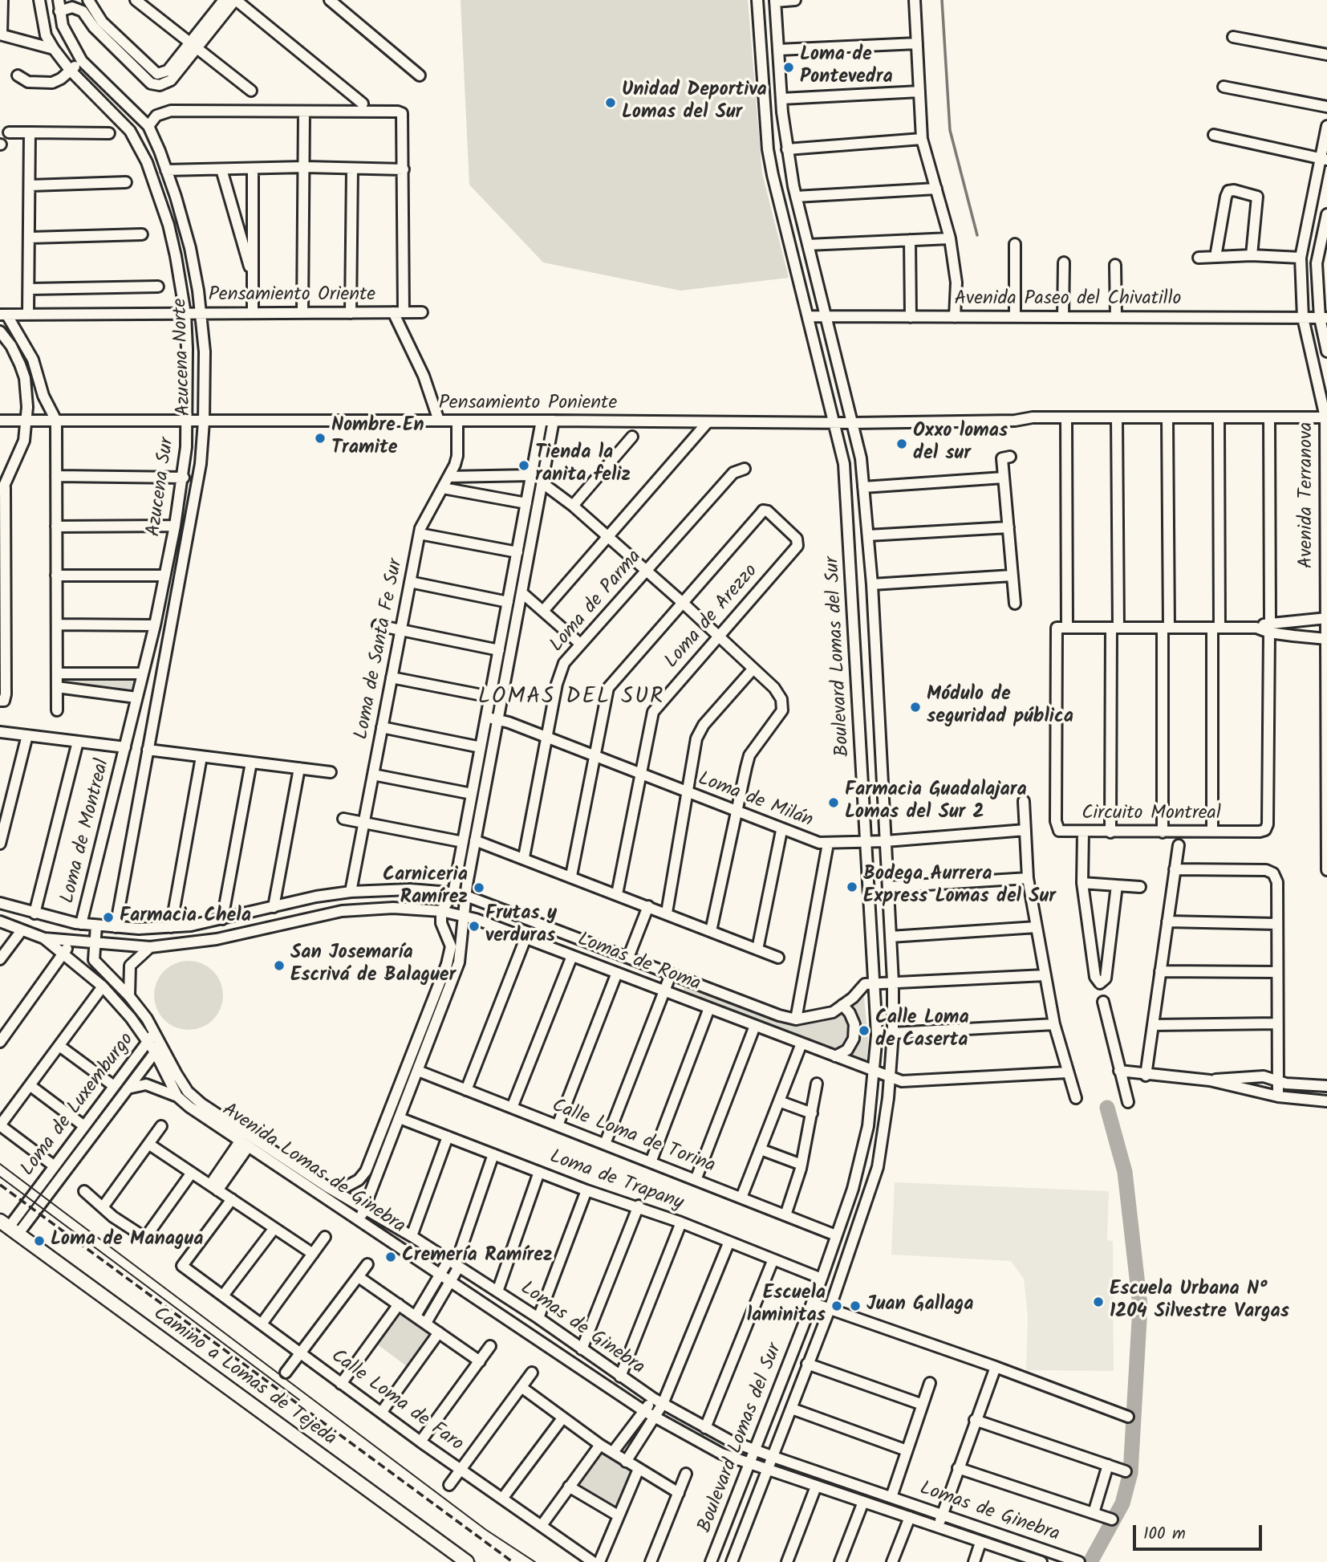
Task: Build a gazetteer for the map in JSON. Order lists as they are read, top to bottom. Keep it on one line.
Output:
{"streets":{"main road":["Camino a Lomas de Tejeda"],"street":["Pensamiento Oriente","Avenida Paseo del Chivatillo","Azucena Norte","Pensamiento Poniente","Azucena Sur","Avenida Terranova","Loma de Parma","Loma de Arezzo","Loma de Santa Fe Sur","Boulevard Lomas del Sur","Loma de Milán","Circuito Montreal","Loma de Montreal","Lomas de Roma","Loma de Luxemburgo","Calle Loma de Torina","Avenida Lomas de Ginebra","Loma de Trapany","Lomas de Ginebra","Calle Loma de Faro"]},"crossings":[["Pensamiento Oriente","Azucena Norte"],["Pensamiento Oriente","Azucena Sur"],["Avenida Paseo del Chivatillo","Avenida Terranova"],["Avenida Paseo del Chivatillo","Boulevard Lomas del Sur"],["Azucena Norte","Pensamiento Poniente"],["Azucena Norte","Lomas de Roma"],["Pensamiento Poniente","Azucena Sur"],["Pensamiento Poniente","Loma de Santa Fe Sur"],["Pensamiento Poniente","Boulevard Lomas del Sur"],["Azucena Sur","Loma de Montreal"],["Loma de Parma","Loma de Milán"],["Loma de Arezzo","Loma de Milán"],["Loma de Santa Fe Sur","Lomas de Roma"],["Boulevard Lomas del Sur","Loma de Milán"],["Boulevard Lomas del Sur","Lomas de Roma"],["Boulevard Lomas del Sur","Calle Loma de Torina"],["Boulevard Lomas del Sur","Avenida Lomas de Ginebra"],["Boulevard Lomas del Sur","Loma de Trapany"],["Boulevard Lomas del Sur","Lomas de Ginebra"],["Loma de Montreal","Lomas de Roma"],["Lomas de Roma","Avenida Lomas de Ginebra"],["Lomas de Roma","Lomas de Ginebra"],["Loma de Luxemburgo","Avenida Lomas de Ginebra"],["Loma de Luxemburgo","Lomas de Ginebra"],["Loma de Luxemburgo","Camino a Lomas de Tejeda"]],"districts":["LOMAS DEL SUR"],"places":["Loma de Pontevedra","Unidad Deportiva Lomas del Sur","Nombre En Tramite","Oxxo lomas del sur","Tienda la ranita feliz","Módulo de seguridad pública","Farmacia Guadalajara Lomas del Sur 2","Bodega Aurrera Express Lomas del Sur","Carniceria Ramírez","Farmacia Chela","Frutas y verduras","San Josemaría Escrivá de Balaguer","Calle Loma de Caserta","Loma de Managua","Cremería Ramírez","Escuela Urbana N° 1204 Silvestre Vargas","Escuela laminitas","Juan Gallaga"],"scale_bar":"100 m"}
